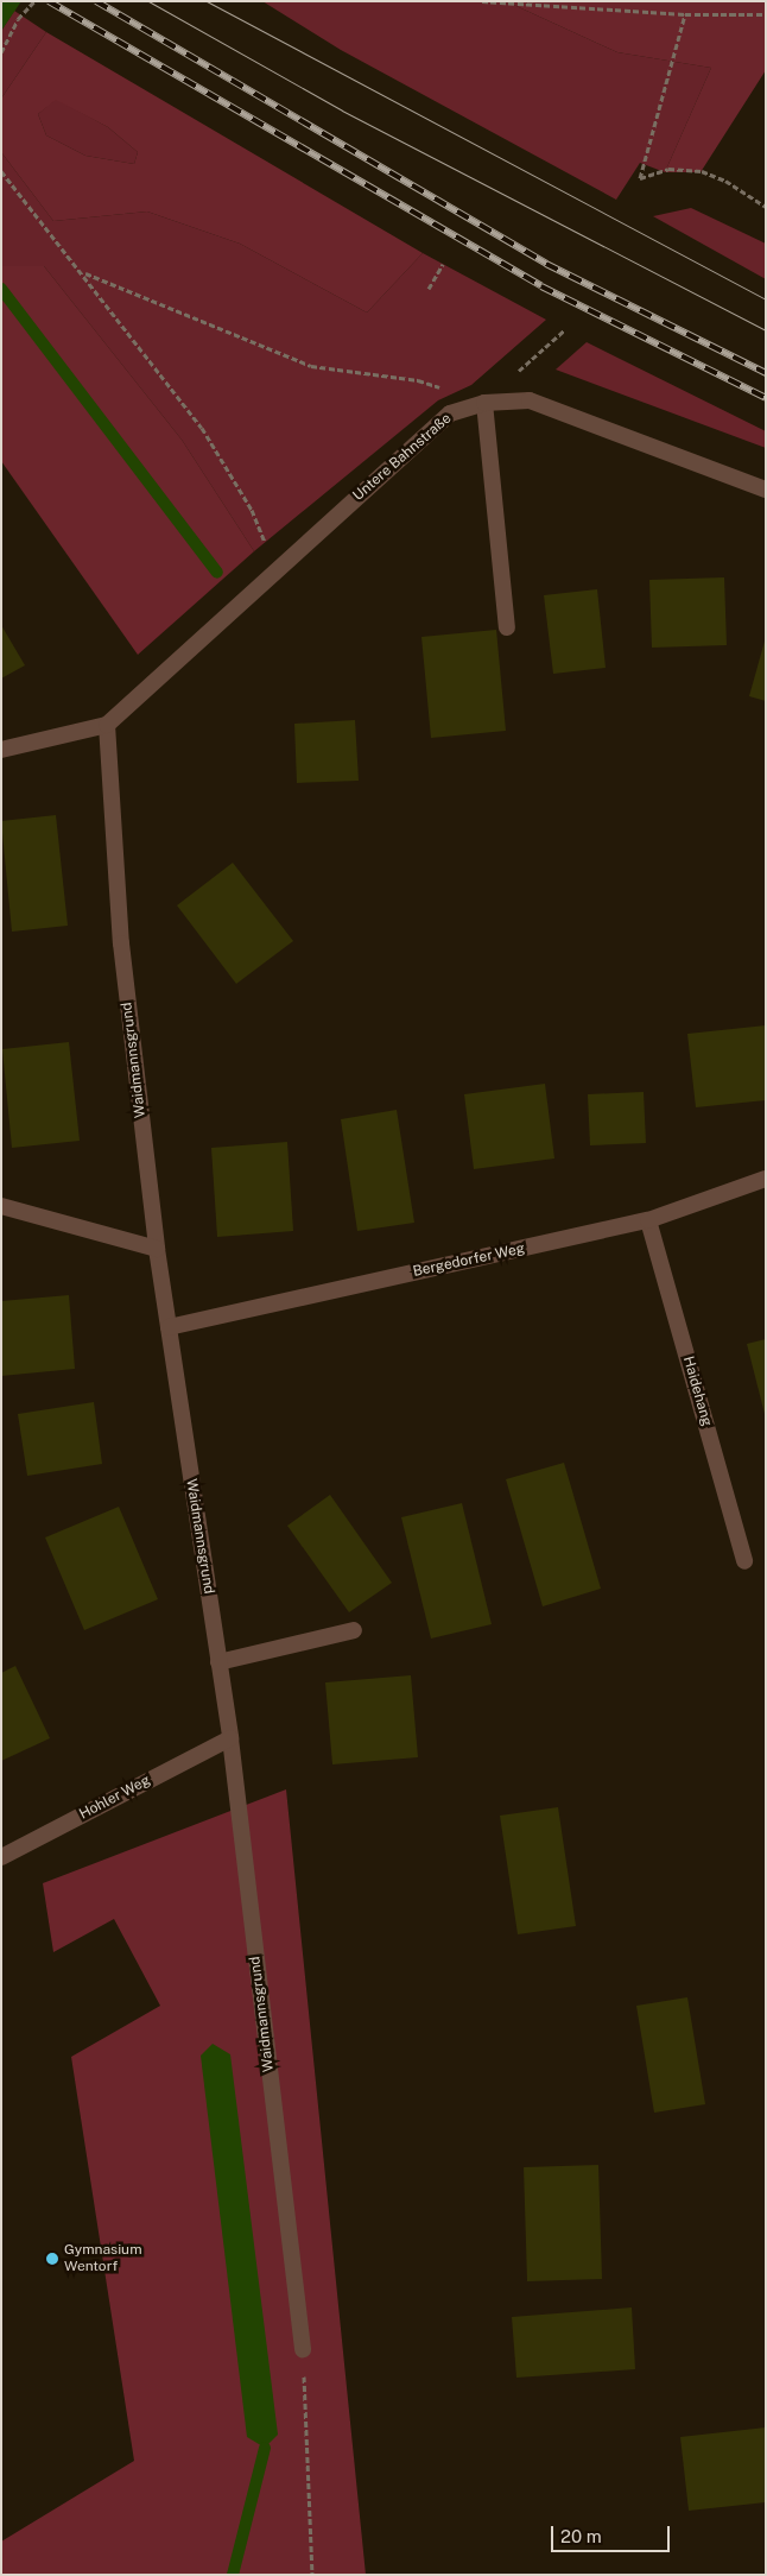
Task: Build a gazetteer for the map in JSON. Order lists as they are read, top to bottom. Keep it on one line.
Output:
{"streets":{"street":["Untere Bahnstraße","Waidmannsgrund","Bergedorfer Weg","Haidehang","Hohler Weg"]},"crossings":[["Untere Bahnstraße","Waidmannsgrund"],["Waidmannsgrund","Bergedorfer Weg"],["Waidmannsgrund","Hohler Weg"],["Bergedorfer Weg","Haidehang"]],"places":["Gymnasium Wentorf"],"scale_bar":"20 m"}
